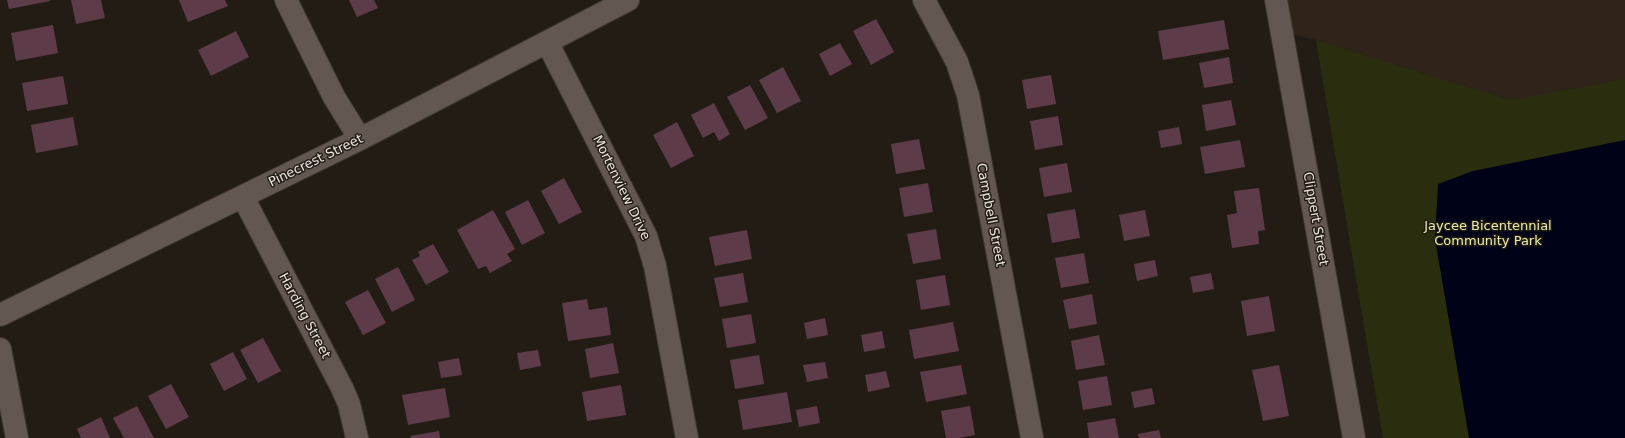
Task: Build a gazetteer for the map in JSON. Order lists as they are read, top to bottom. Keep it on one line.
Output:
{"streets":{"street":["Pinecrest Street","Mortenview Drive","Campbell Street","Clippert Street","Harding Street"]},"crossings":[["Pinecrest Street","Mortenview Drive"],["Pinecrest Street","Harding Street"]],"parks":["Jaycee Bicentennial Community Park"]}
